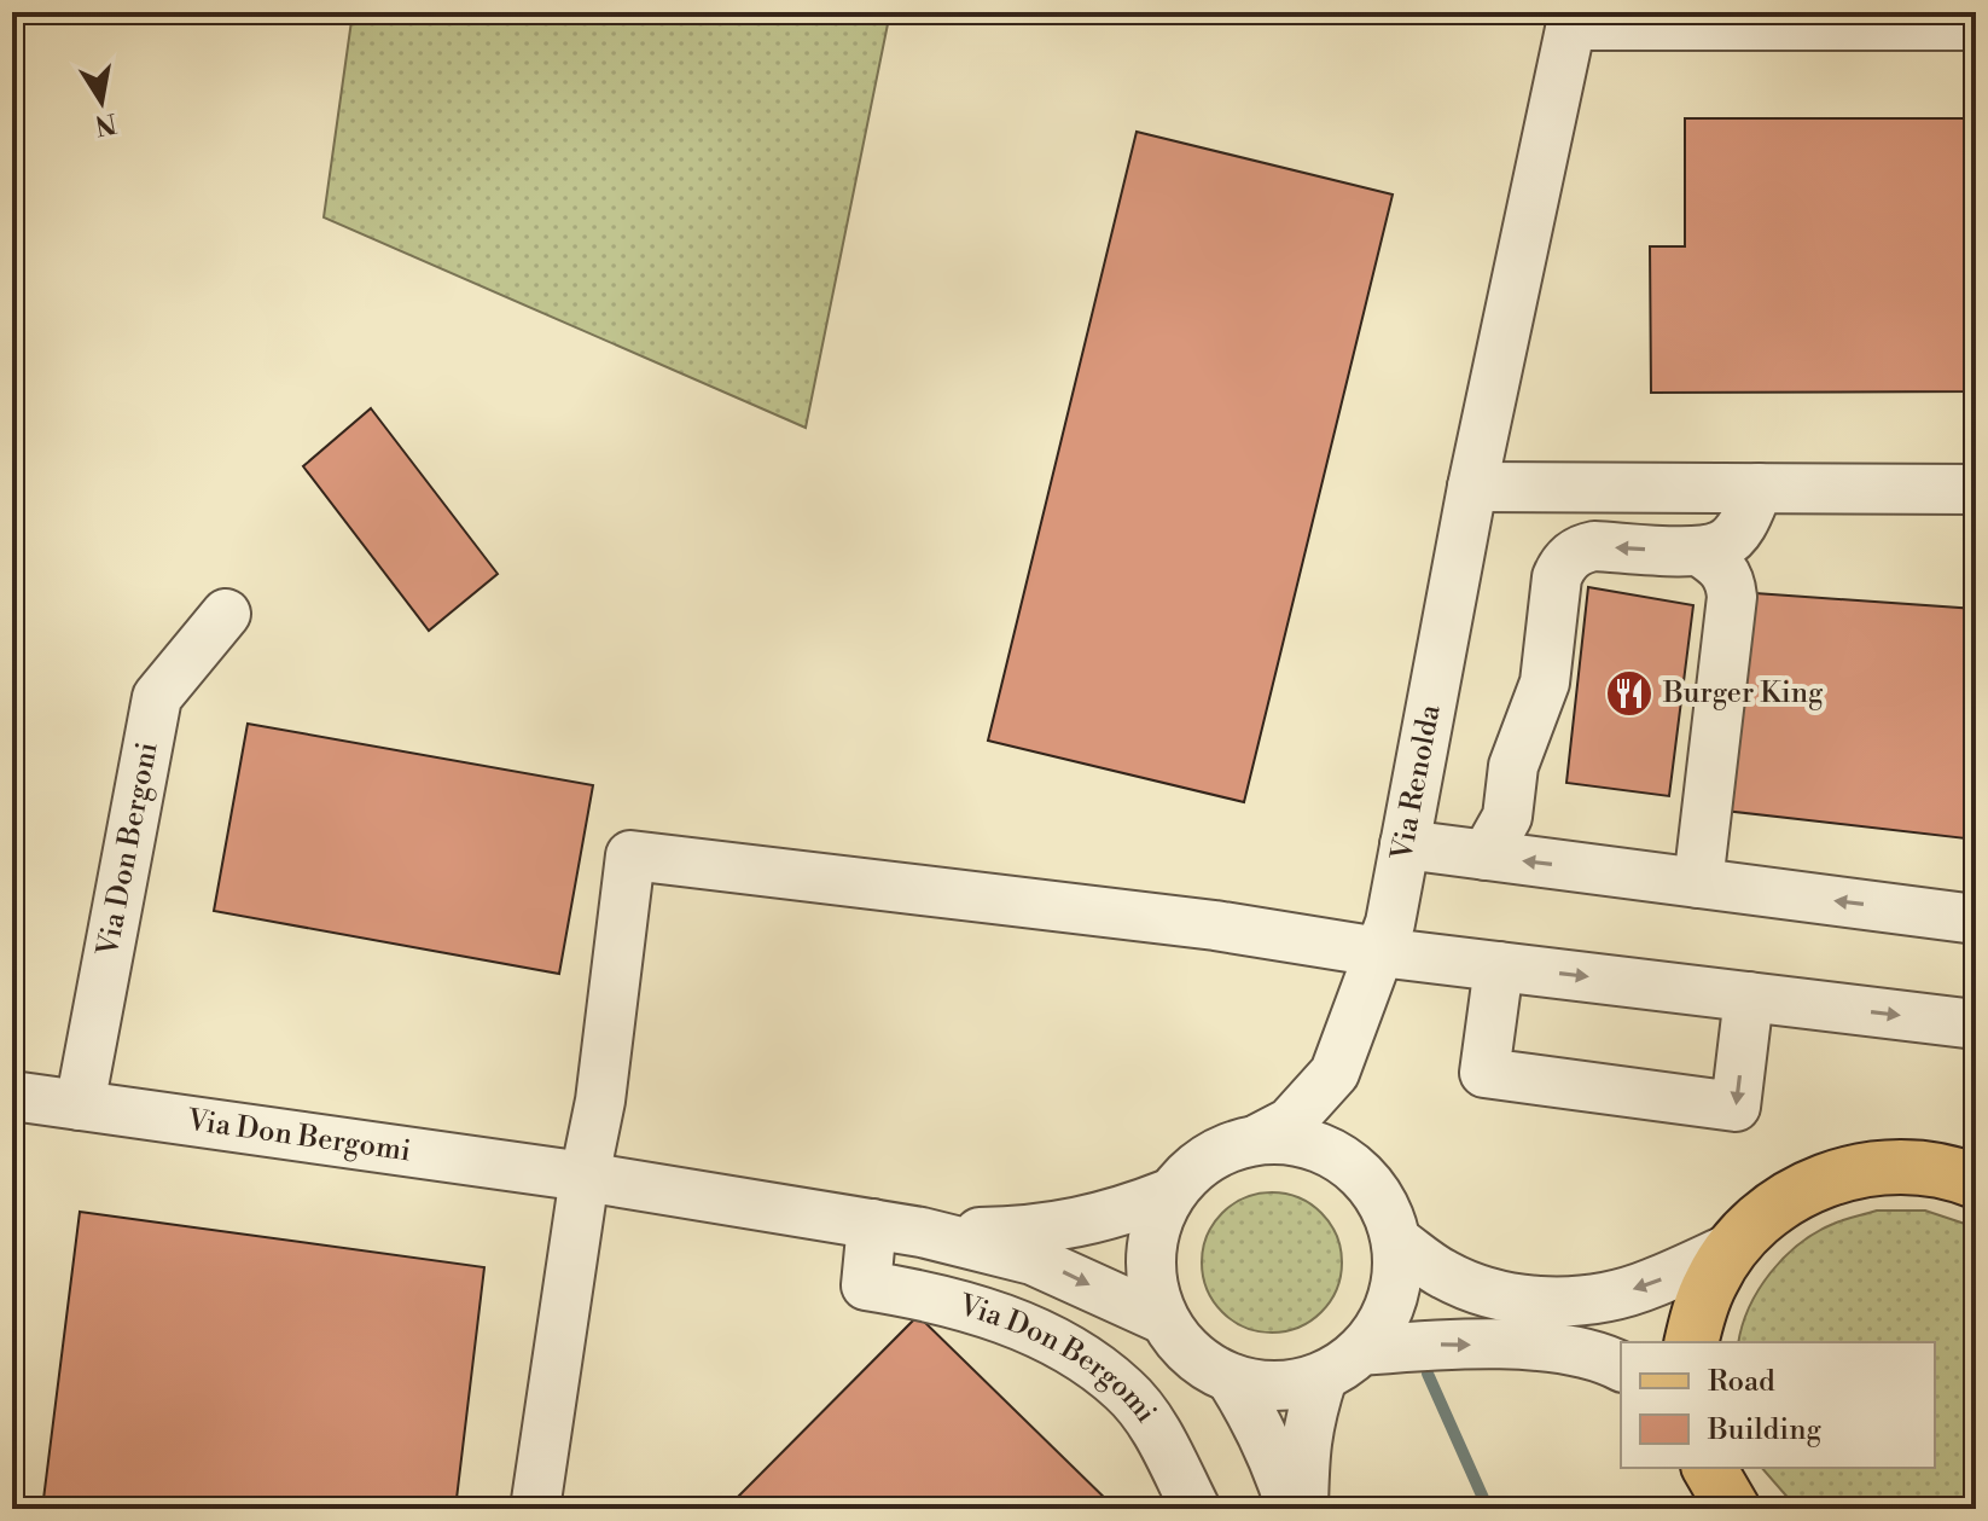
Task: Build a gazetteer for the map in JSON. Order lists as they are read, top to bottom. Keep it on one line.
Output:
{"streets":{"street":["Via Renolda","Via Don Bergoni","Via Don Bergomi"]},"crossings":[["Via Renolda","Via Don Bergomi"],["Via Don Bergoni","Via Don Bergomi"]],"places":{"restaurant":["Burger King"]},"legend":["Road","Building"],"north":"bottom"}
